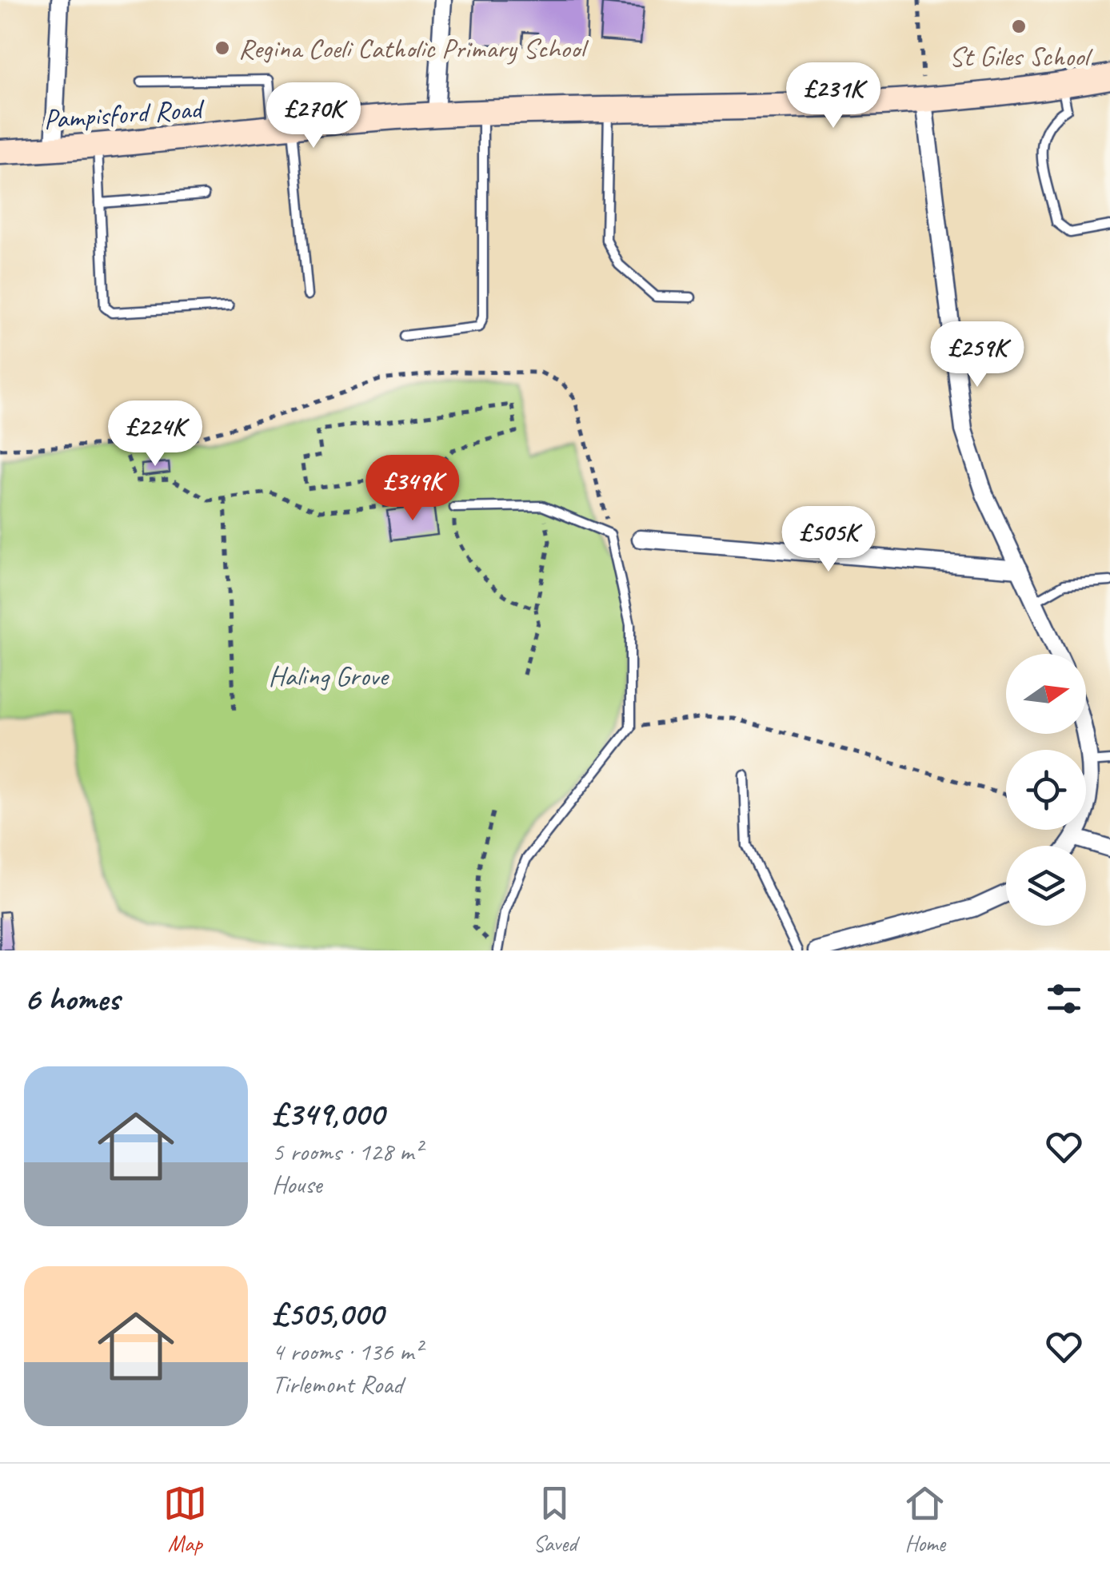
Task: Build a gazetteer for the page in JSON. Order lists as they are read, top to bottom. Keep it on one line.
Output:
{"streets":{"street":["Pampisford Road"]},"parks":["Haling Grove"],"places":["St Giles School","Regina Coeli Catholic Primary School"],"north":"right","page":{"price":["£231K","£270K","£259K","£224K","£349K","£505K"],"heading":"6 homes","list":[{"name":"£349,000","note":"5 rooms · 128 m² · House"},{"name":"£505,000","note":"4 rooms · 136 m² · Tirlemont Road"}],"tabs":["Map","Saved","Home"]}}
